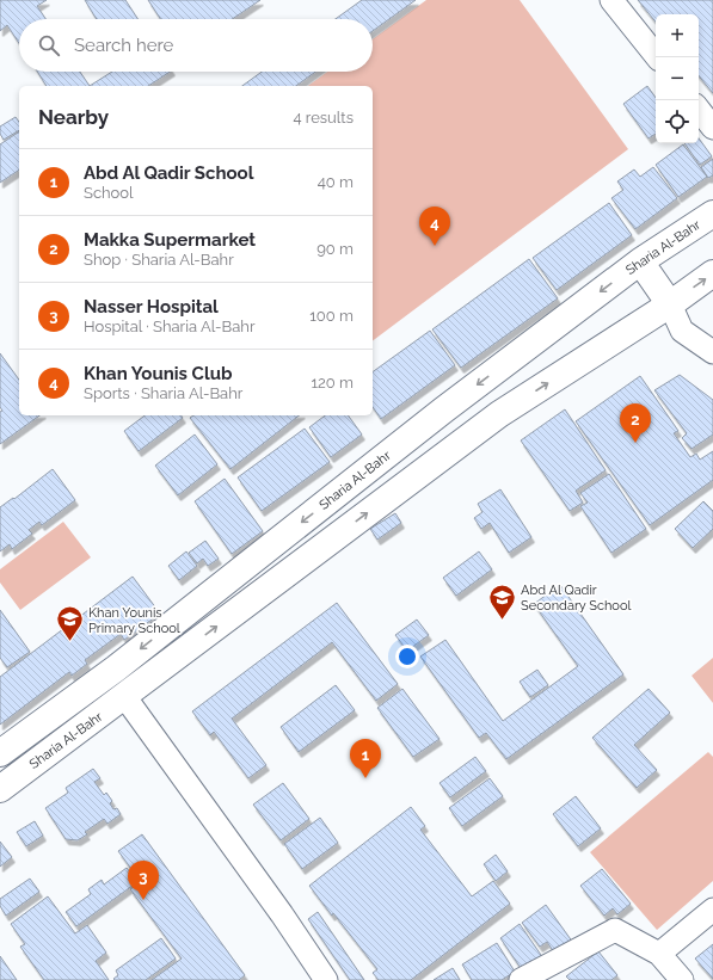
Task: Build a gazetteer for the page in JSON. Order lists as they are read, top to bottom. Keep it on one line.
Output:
{"streets":{"main road":["Sharia Al-Bahr"]},"places":{"school or university":["Abd Al Qadir Secondary School","Khan Younis Primary School"]},"page":{"map_buttons":["+","−"],"search":"Search here","heading":["Nearby","4 results"],"list":[{"mark":"1","name":"Abd Al Qadir School","note":"School","value":"40 m"},{"mark":"2","name":"Makka Supermarket","note":"Shop · Sharia Al-Bahr","value":"90 m"},{"mark":"3","name":"Nasser Hospital","note":"Hospital · Sharia Al-Bahr","value":"100 m"},{"mark":"4","name":"Khan Younis Club","note":"Sports · Sharia Al-Bahr","value":"120 m"}],"pins":["4","2","1","3"]}}
